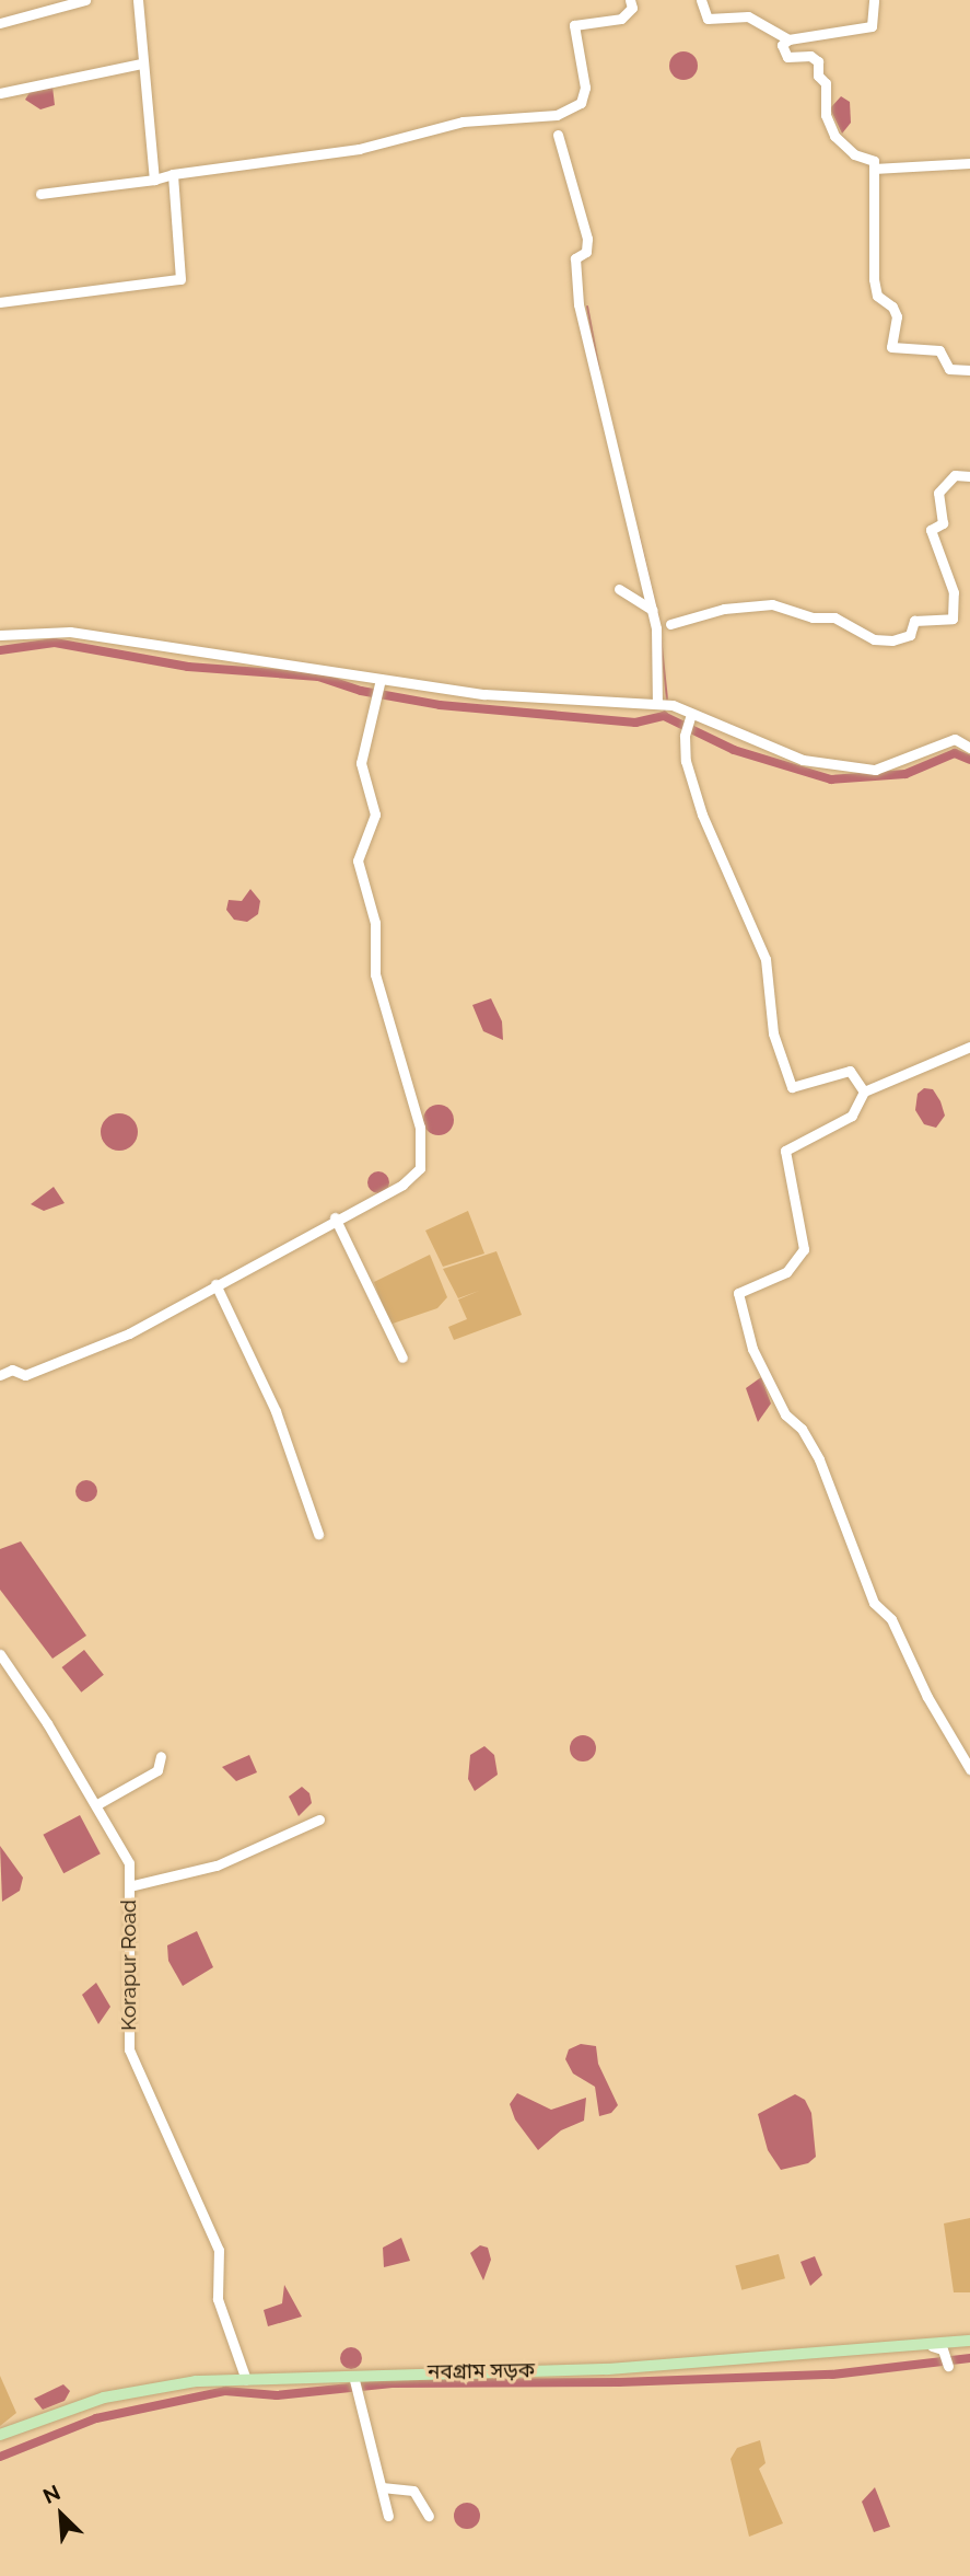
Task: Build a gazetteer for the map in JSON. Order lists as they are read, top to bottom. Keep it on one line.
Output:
{"streets":{"main road":["নবগ্রাম সড়ক"],"street":["Korapur Road"]},"crossings":[["Korapur Road","নবগ্রাম সড়ক"]],"north":"top left"}
